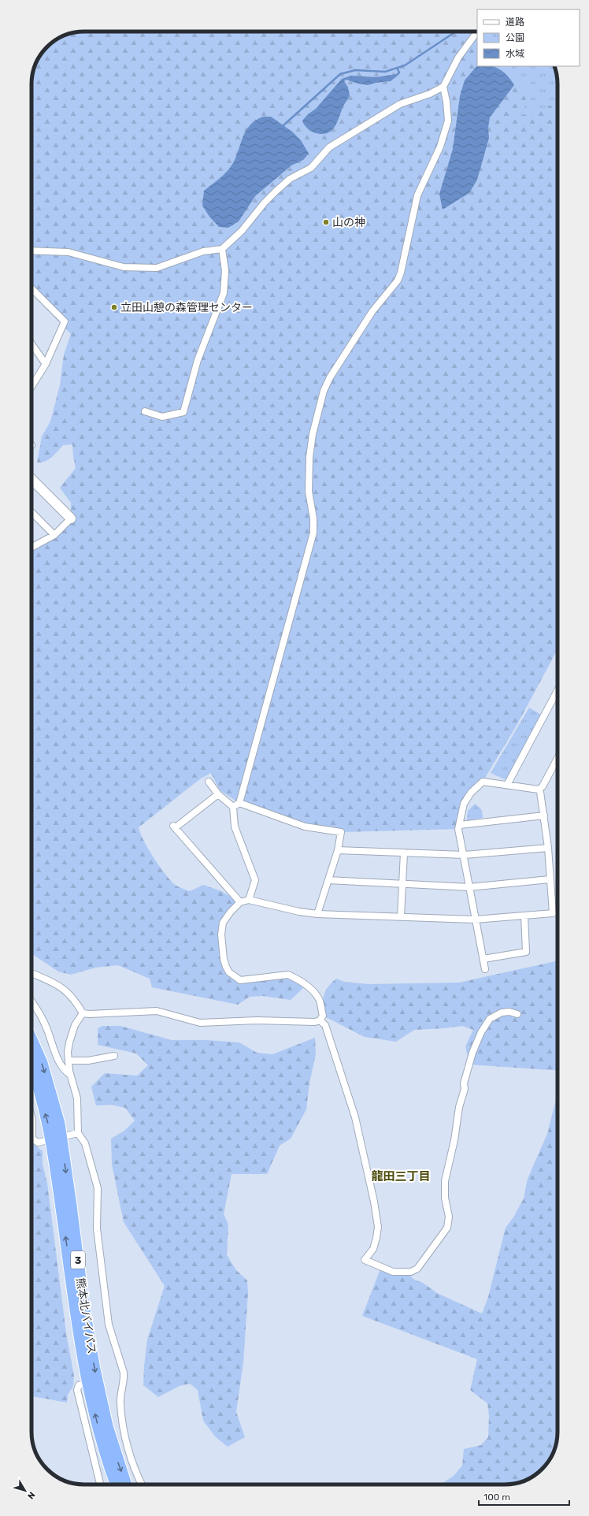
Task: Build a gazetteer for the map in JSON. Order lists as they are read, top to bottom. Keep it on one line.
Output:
{"streets":{"highway":["3","熊本北バイパス"]},"districts":["龍田三丁目"],"places":["山の神","立田山憩の森管理センター"],"legend":["道路","公園","水域"],"scale_bar":"100 m","north":"bottom right"}
